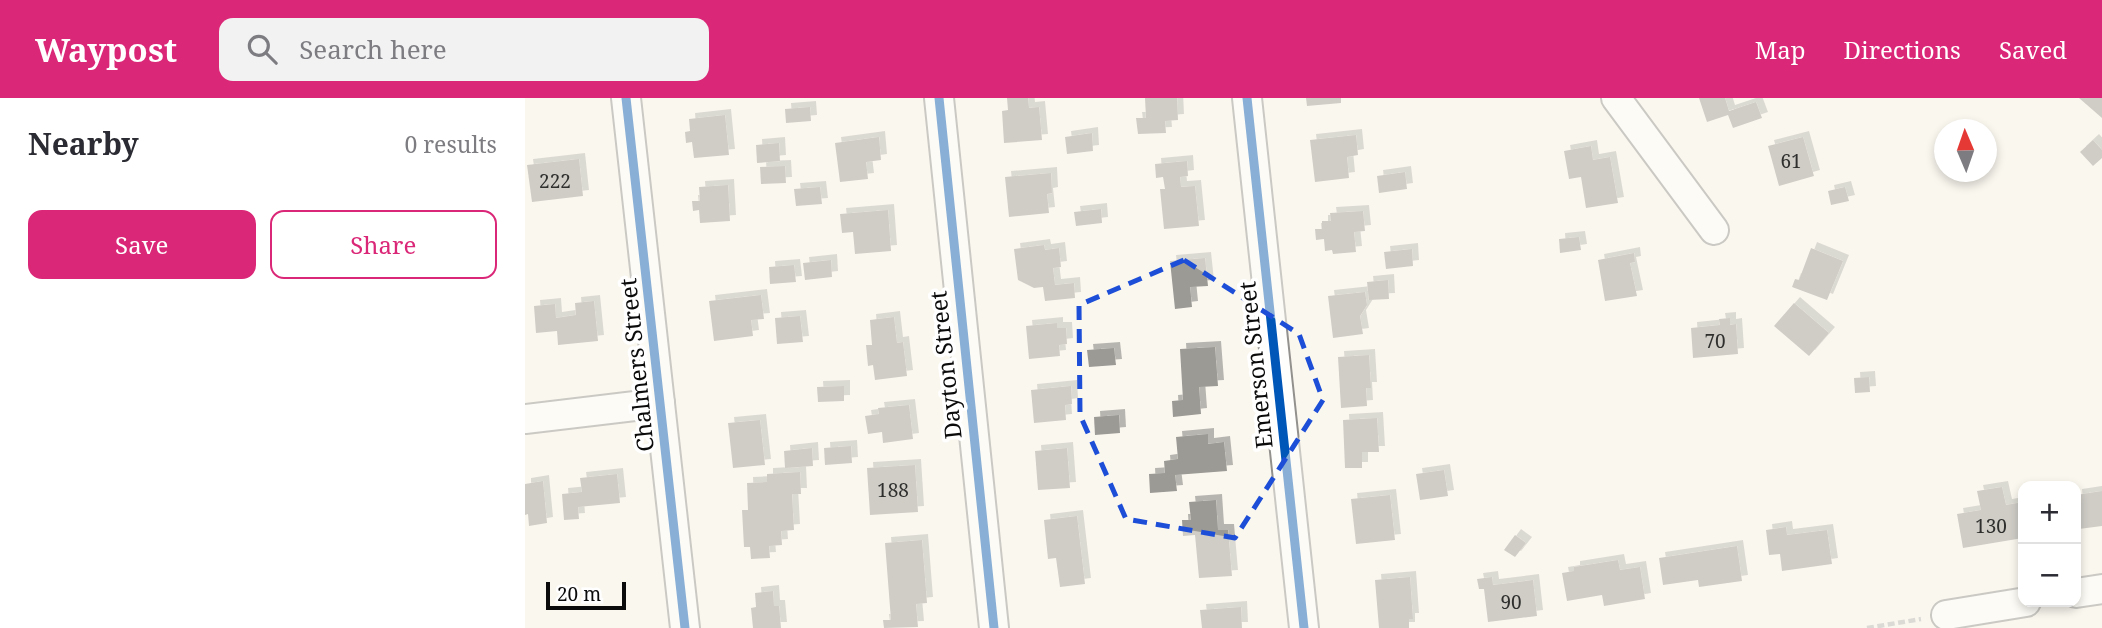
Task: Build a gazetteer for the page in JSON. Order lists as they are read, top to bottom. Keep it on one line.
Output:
{"streets":{"street":["Chalmers Street","Dayton Street","Emerson Street"]},"house_numbers":["61","222","70","188","130","90"],"scale_bar":"20 m","north":"top","page":{"header":"Waypost","search":"Search here","nav":["Map","Directions","Saved"],"heading":["Nearby","0 results"],"buttons":["Save","Share"],"map_buttons":["+","−"],"scale":"20 m"}}
